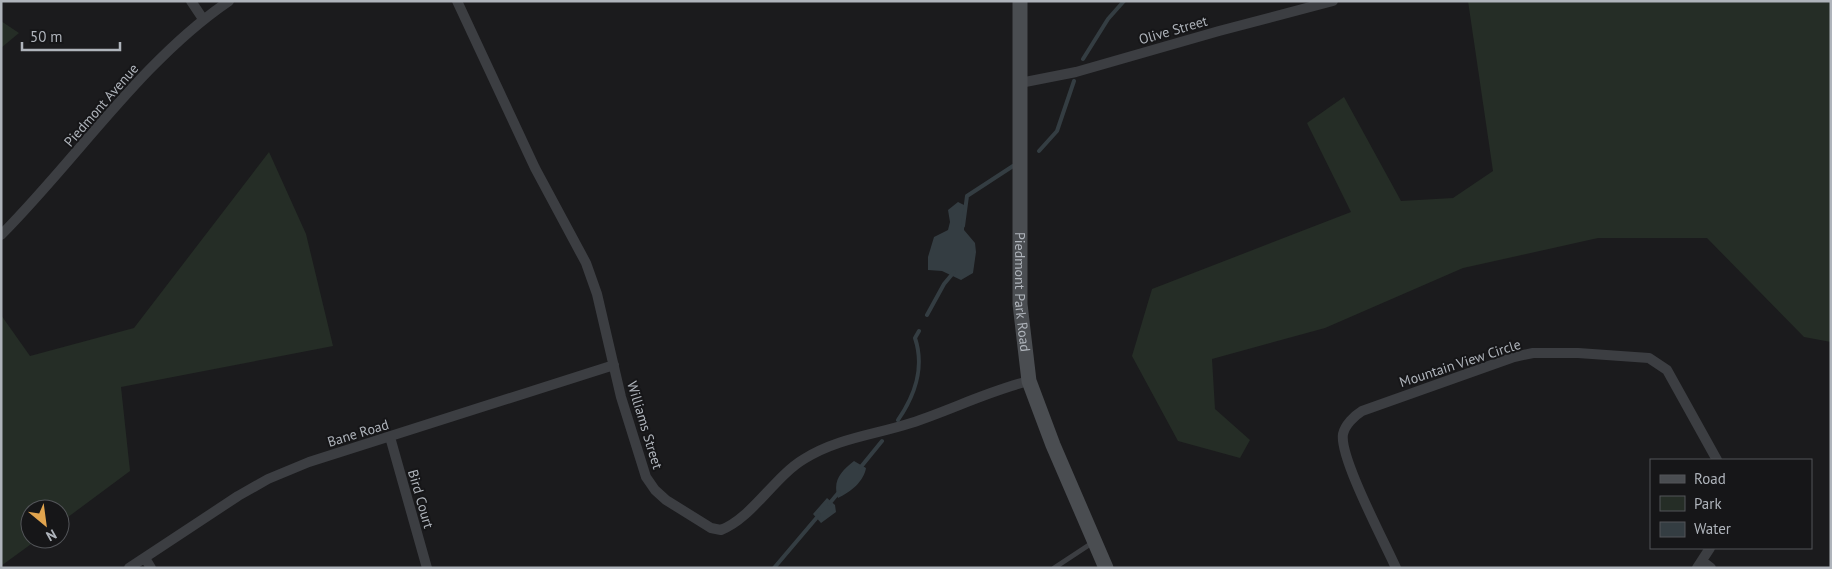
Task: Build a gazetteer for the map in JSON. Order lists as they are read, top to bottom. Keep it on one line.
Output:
{"streets":{"street":["Olive Street","Piedmont Avenue","Piedmont Park Road","Mountain View Circle","Williams Street","Bane Road","Bird Court"]},"crossings":[["Olive Street","Piedmont Park Road"],["Piedmont Park Road","Williams Street"],["Williams Street","Bane Road"],["Bane Road","Bird Court"]],"legend":["Road","Park","Water"],"scale_bar":"50 m","north":"bottom right"}
